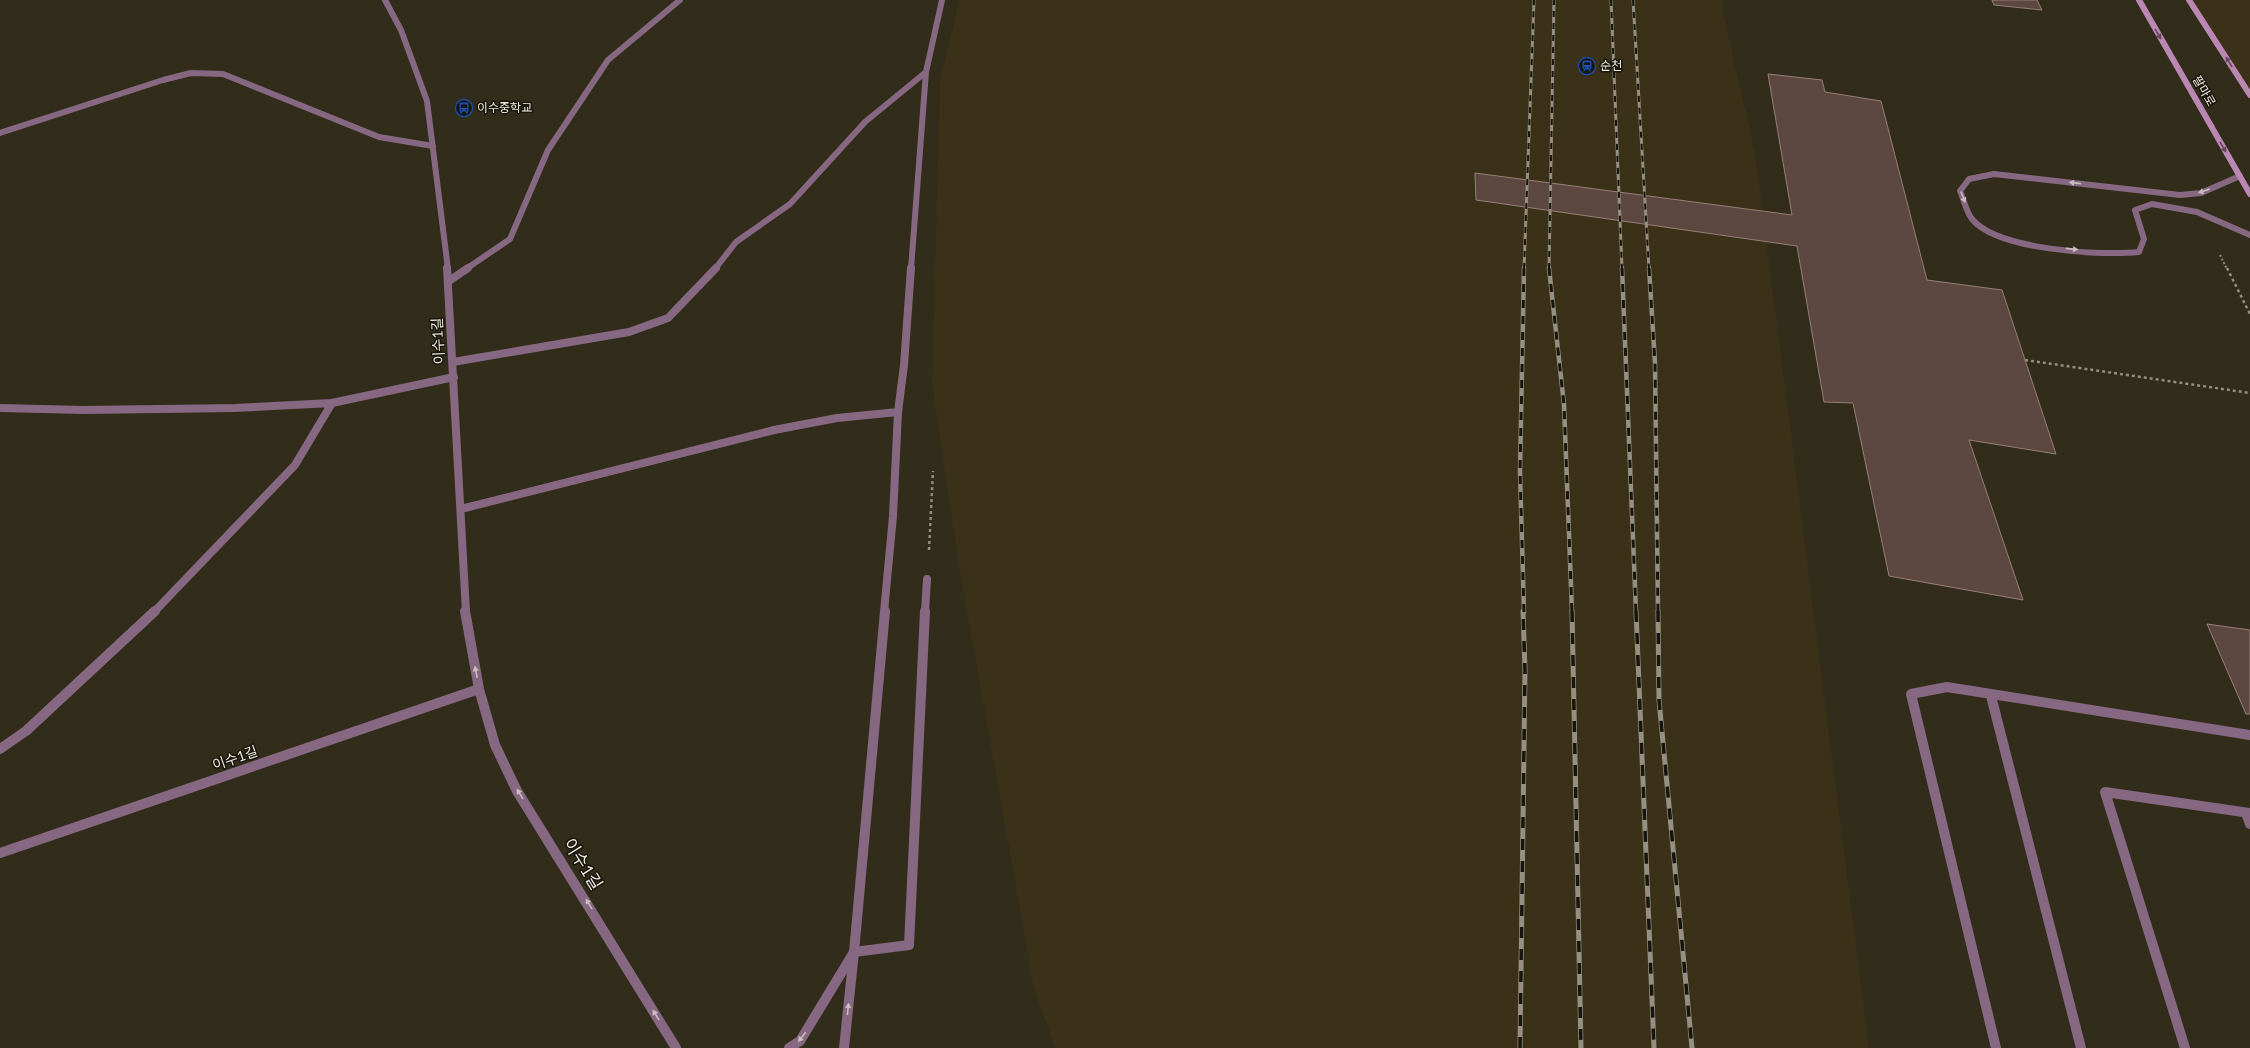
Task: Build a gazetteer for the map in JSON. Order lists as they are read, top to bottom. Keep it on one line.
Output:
{"streets":{"main road":["팔마로"],"street":["이수1길"]},"one_way":["이수1길"],"places":{"station":["순천"],"bus stop":["이수중학교"]}}
